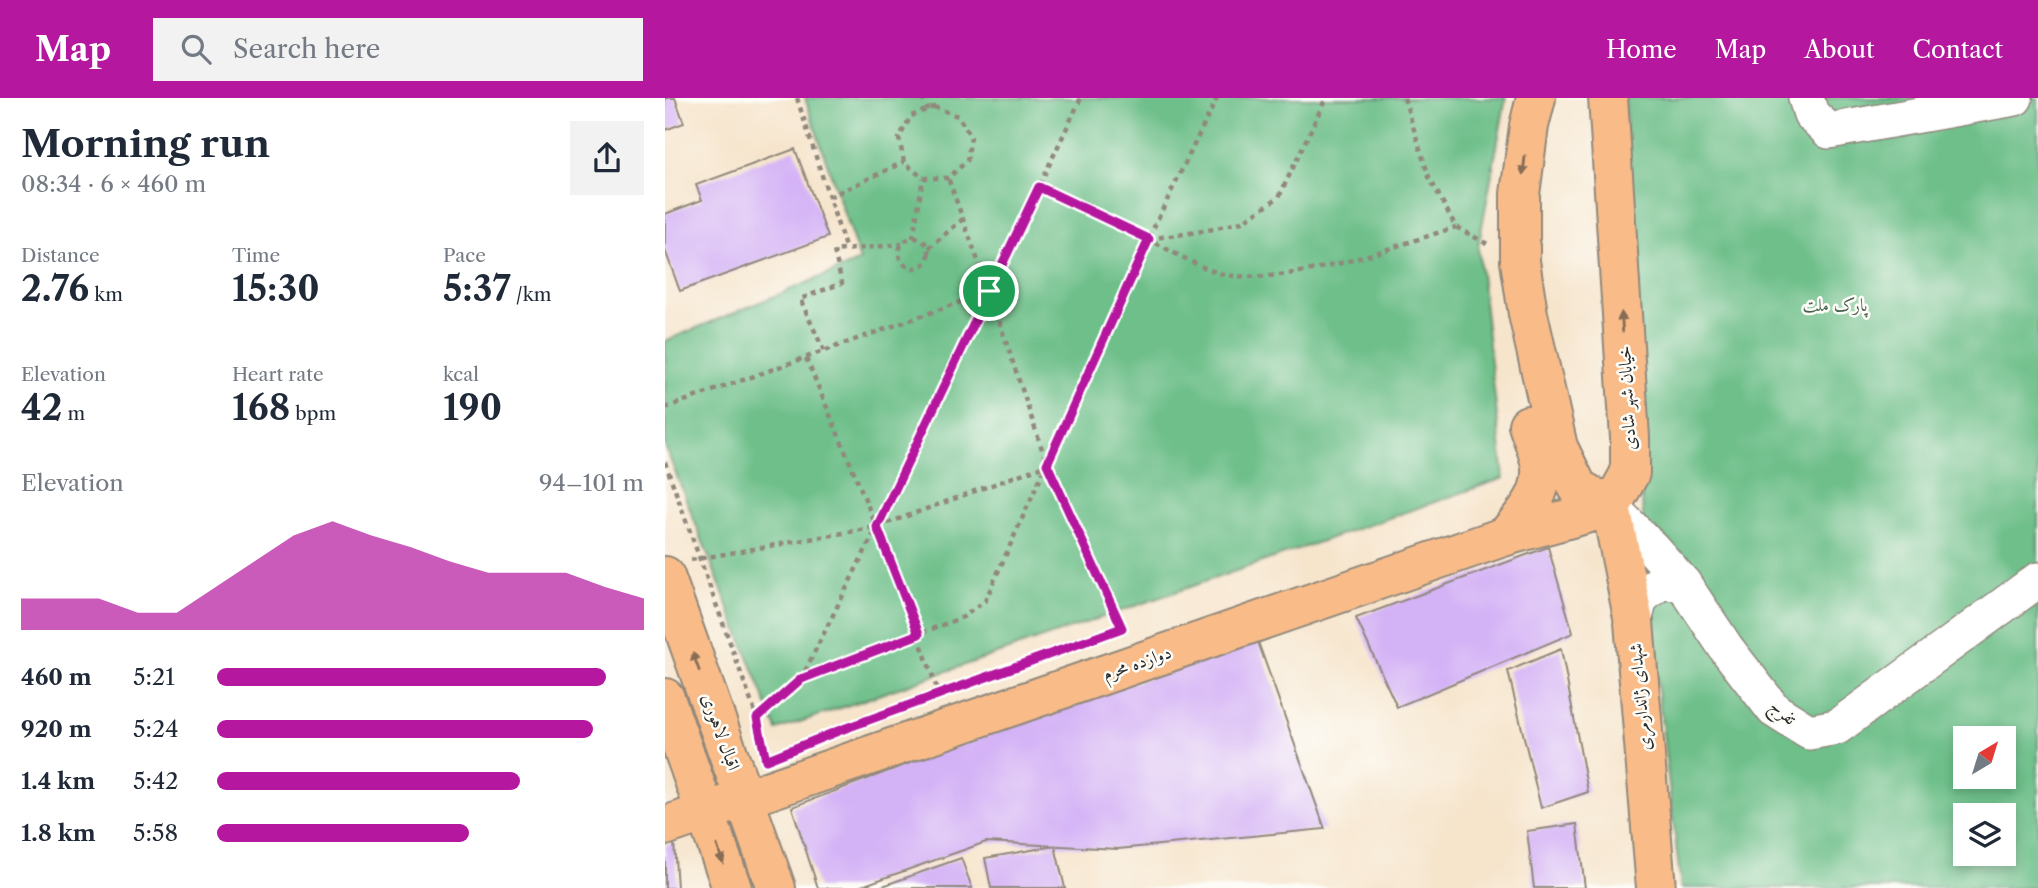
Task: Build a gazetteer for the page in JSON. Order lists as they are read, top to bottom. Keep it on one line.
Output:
{"streets":{"main road":["خیابان شهر شادی","دوازده محرم","شهدای ژاندارمری","اقبال لاهوری"],"street":["تفرج"]},"crossings":[["خیابان شهر شادی","دوازده محرم"],["خیابان شهر شادی","شهدای ژاندارمری"],["خیابان شهر شادی","تفرج"],["دوازده محرم","شهدای ژاندارمری"],["دوازده محرم","تفرج"],["دوازده محرم","اقبال لاهوری"],["شهدای ژاندارمری","تفرج"]],"parks":["پارک ملت"],"north":"top right","page":{"header":"Map","search":"Search here","nav":["Home","Map","About","Contact"],"heading":["Morning run","08:34 · 6 × 460 m"],"stats":[["Distance","2.76 km"],["Time","15:30"],["Pace","5:37 /km"],["Elevation","42 m"],["Heart rate","168 bpm"],["kcal","190"]],"chart":["Elevation","94–101 m"],"list":[{"name":"460 m","note":"5:21"},{"name":"920 m","note":"5:24"},{"name":"1.4 km","note":"5:42"},{"name":"1.8 km","note":"5:58"}]}}
